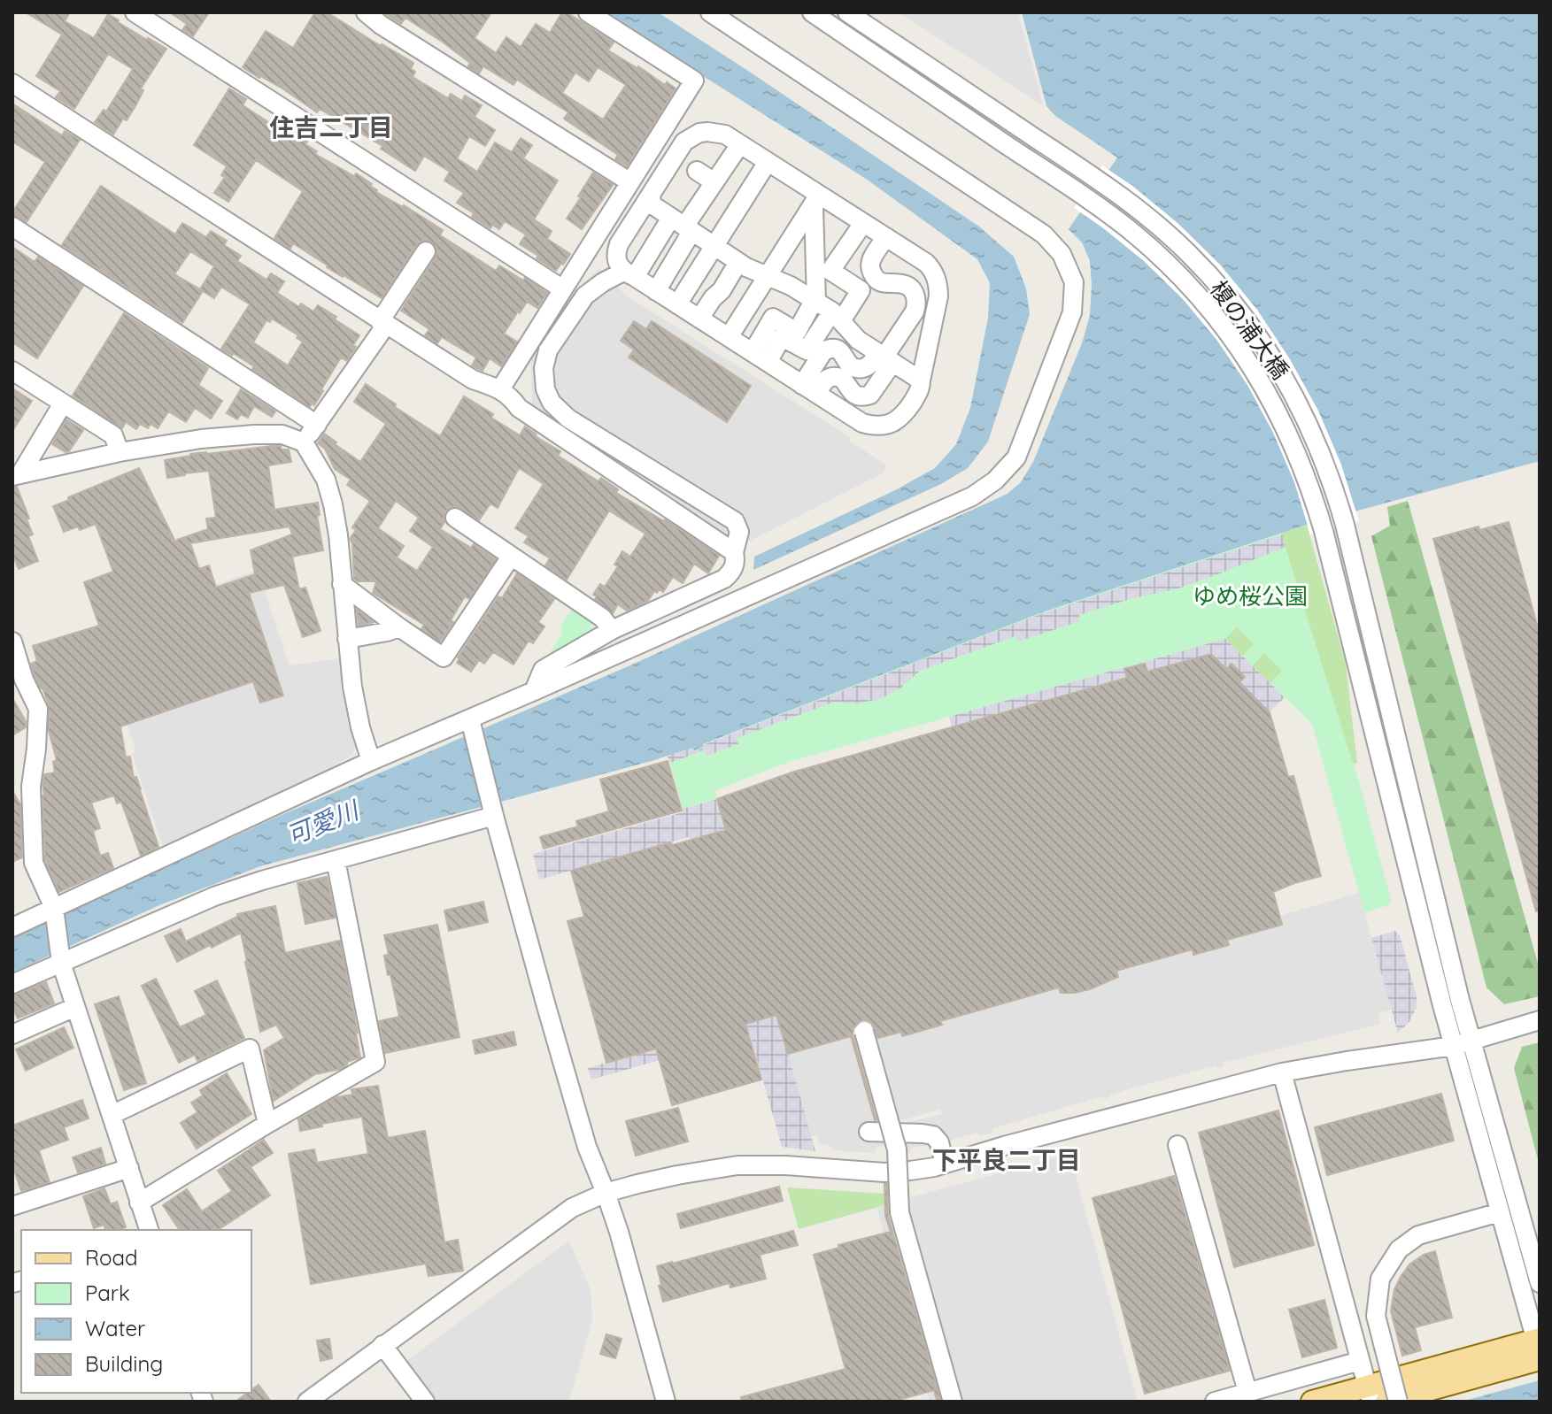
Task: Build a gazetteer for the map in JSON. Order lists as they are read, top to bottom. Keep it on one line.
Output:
{"streets":{"street":["榎の浦大橋"]},"districts":["住吉二丁目","下平良二丁目"],"water":["可愛川"],"parks":["ゆめ桜公園"],"legend":["Road","Park","Water","Building"]}
